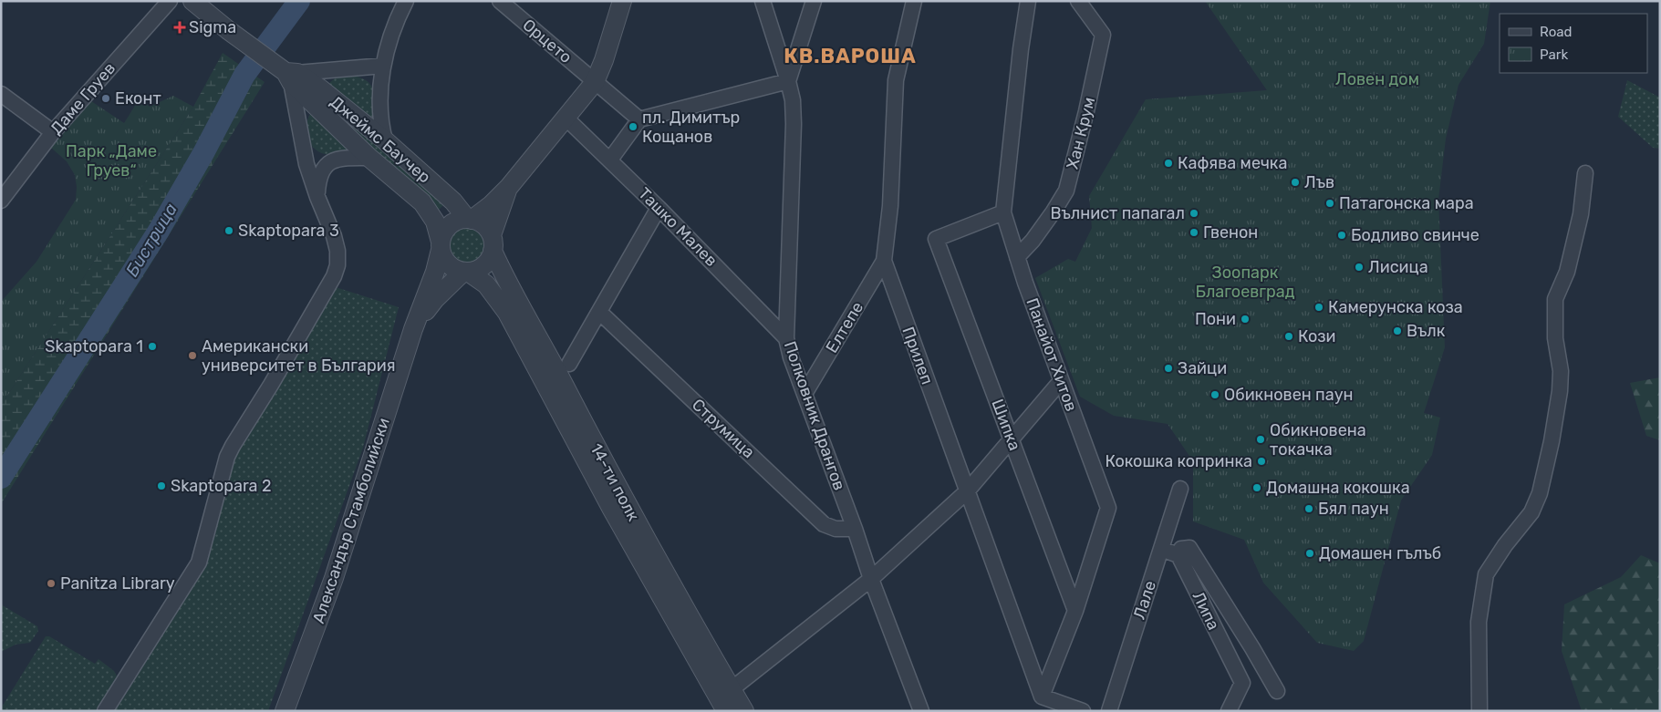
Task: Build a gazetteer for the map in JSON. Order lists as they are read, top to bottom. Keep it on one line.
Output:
{"streets":{"street":["Орцето","Даме Груев","Хан Крум","Джеймс Баучер","Ташко Малев","Елтепе","Панайот Хитов","Прилеп","Полковник Дрангов","Шипка","Струмица","14-ти полк","Александър Стамболийски","Лале","Липа"]},"crossings":[["Хан Крум","Панайот Хитов"],["Джеймс Баучер","14-ти полк"],["Джеймс Баучер","Александър Стамболийски"],["Ташко Малев","Полковник Дрангов"],["Елтепе","Прилеп"],["Елтепе","Полковник Дрангов"],["Панайот Хитов","Прилеп"],["Панайот Хитов","Шипка"],["Полковник Дрангов","Струмица"],["14-ти полк","Александър Стамболийски"]],"districts":["КВ.ВАРОША"],"water":["Бистрица"],"parks":["Ловен дом","Парк „Даме Груев“","Зоопарк Благоевград"],"places":{"health":["Sigma"],"other":["Еконт","пл. Димитър Кощанов","Кафява мечка","Лъв","Патагонска мара","Вълнист папагал","Skaptopara 3","Гвенон","Бодливо свинче","Лисица","Камерунска коза","Пони","Вълк","Кози","Skaptopara 1","Американски университет в България","Зайци","Обикновен паун","Обикновена токачка","Кокошка копринка","Skaptopara 2","Домашна кокошка","Бял паун","Домашен гълъб","Panitza Library"]},"legend":["Road","Park"]}
